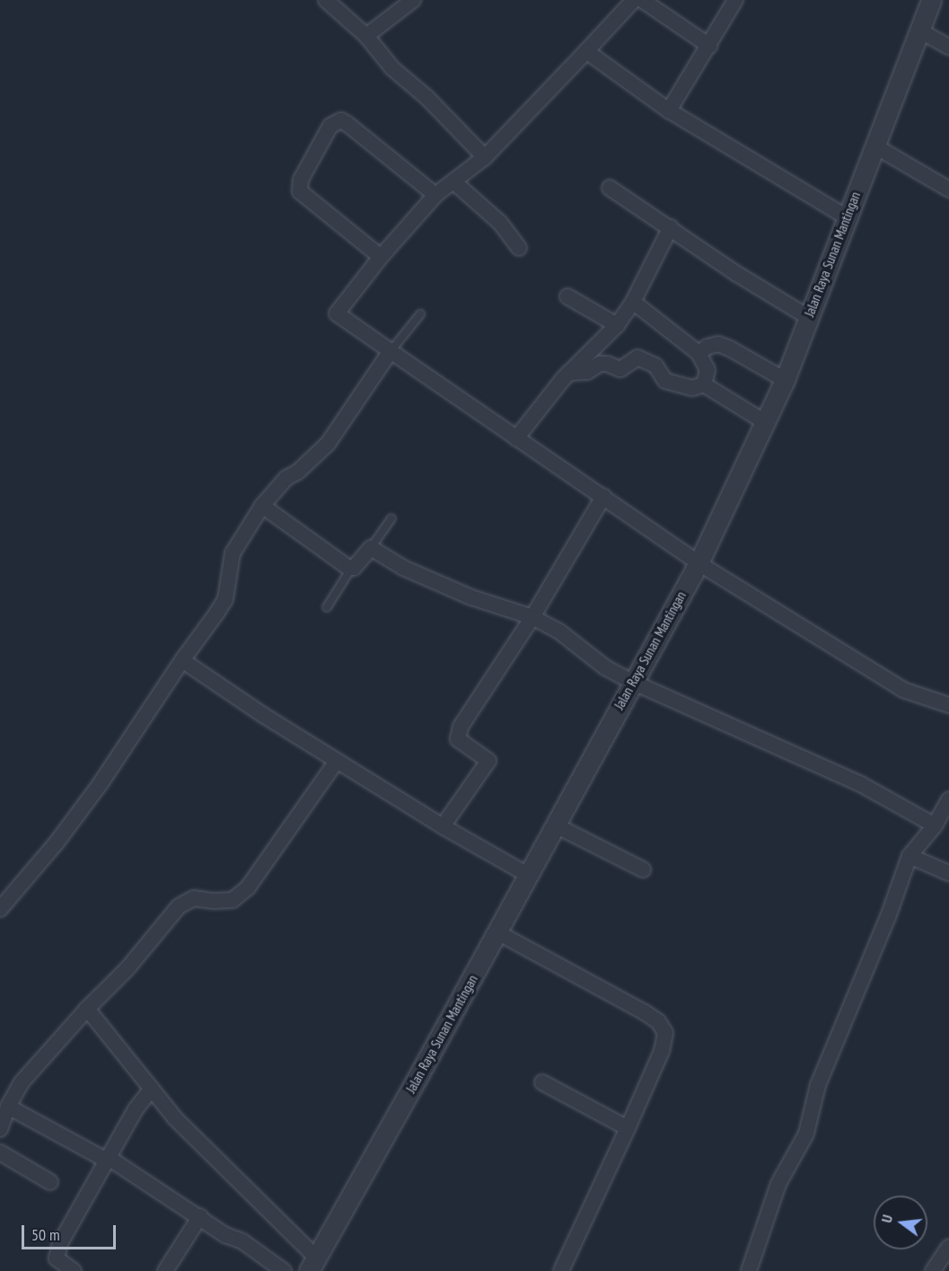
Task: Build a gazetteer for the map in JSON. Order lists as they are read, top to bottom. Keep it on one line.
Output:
{"streets":{"street":["Jalan Raya Sunan Mantingan"]},"scale_bar":"50 m","north":"left"}
